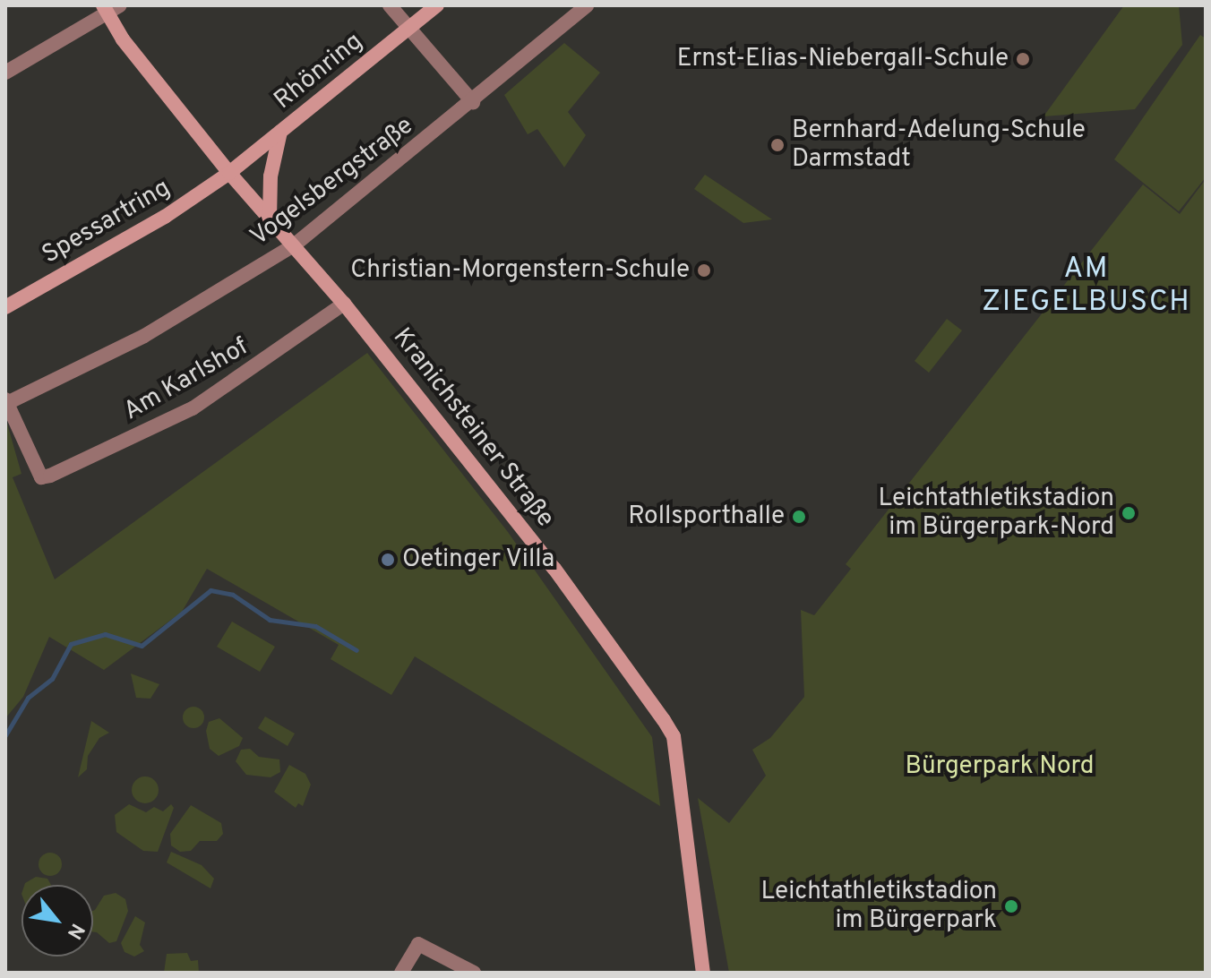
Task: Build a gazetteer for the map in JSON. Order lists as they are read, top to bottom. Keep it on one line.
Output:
{"streets":{"main road":["Rhönring","Spessartring","Kranichsteiner Straße"],"street":["Vogelsbergstraße","Am Karlshof"]},"crossings":[["Rhönring","Spessartring"],["Rhönring","Kranichsteiner Straße"],["Vogelsbergstraße","Am Karlshof"],["Vogelsbergstraße","Kranichsteiner Straße"],["Spessartring","Kranichsteiner Straße"],["Am Karlshof","Kranichsteiner Straße"]],"districts":["AM ZIEGELBUSCH"],"parks":["Bürgerpark Nord"],"places":["Ernst-Elias-Niebergall-Schule","Bernhard-Adelung-Schule Darmstadt","Christian-Morgenstern-Schule","Leichtathletikstadion im Bürgerpark-Nord","Rollsporthalle","Oetinger Villa","Leichtathletikstadion im Bürgerpark"],"north":"bottom right"}
